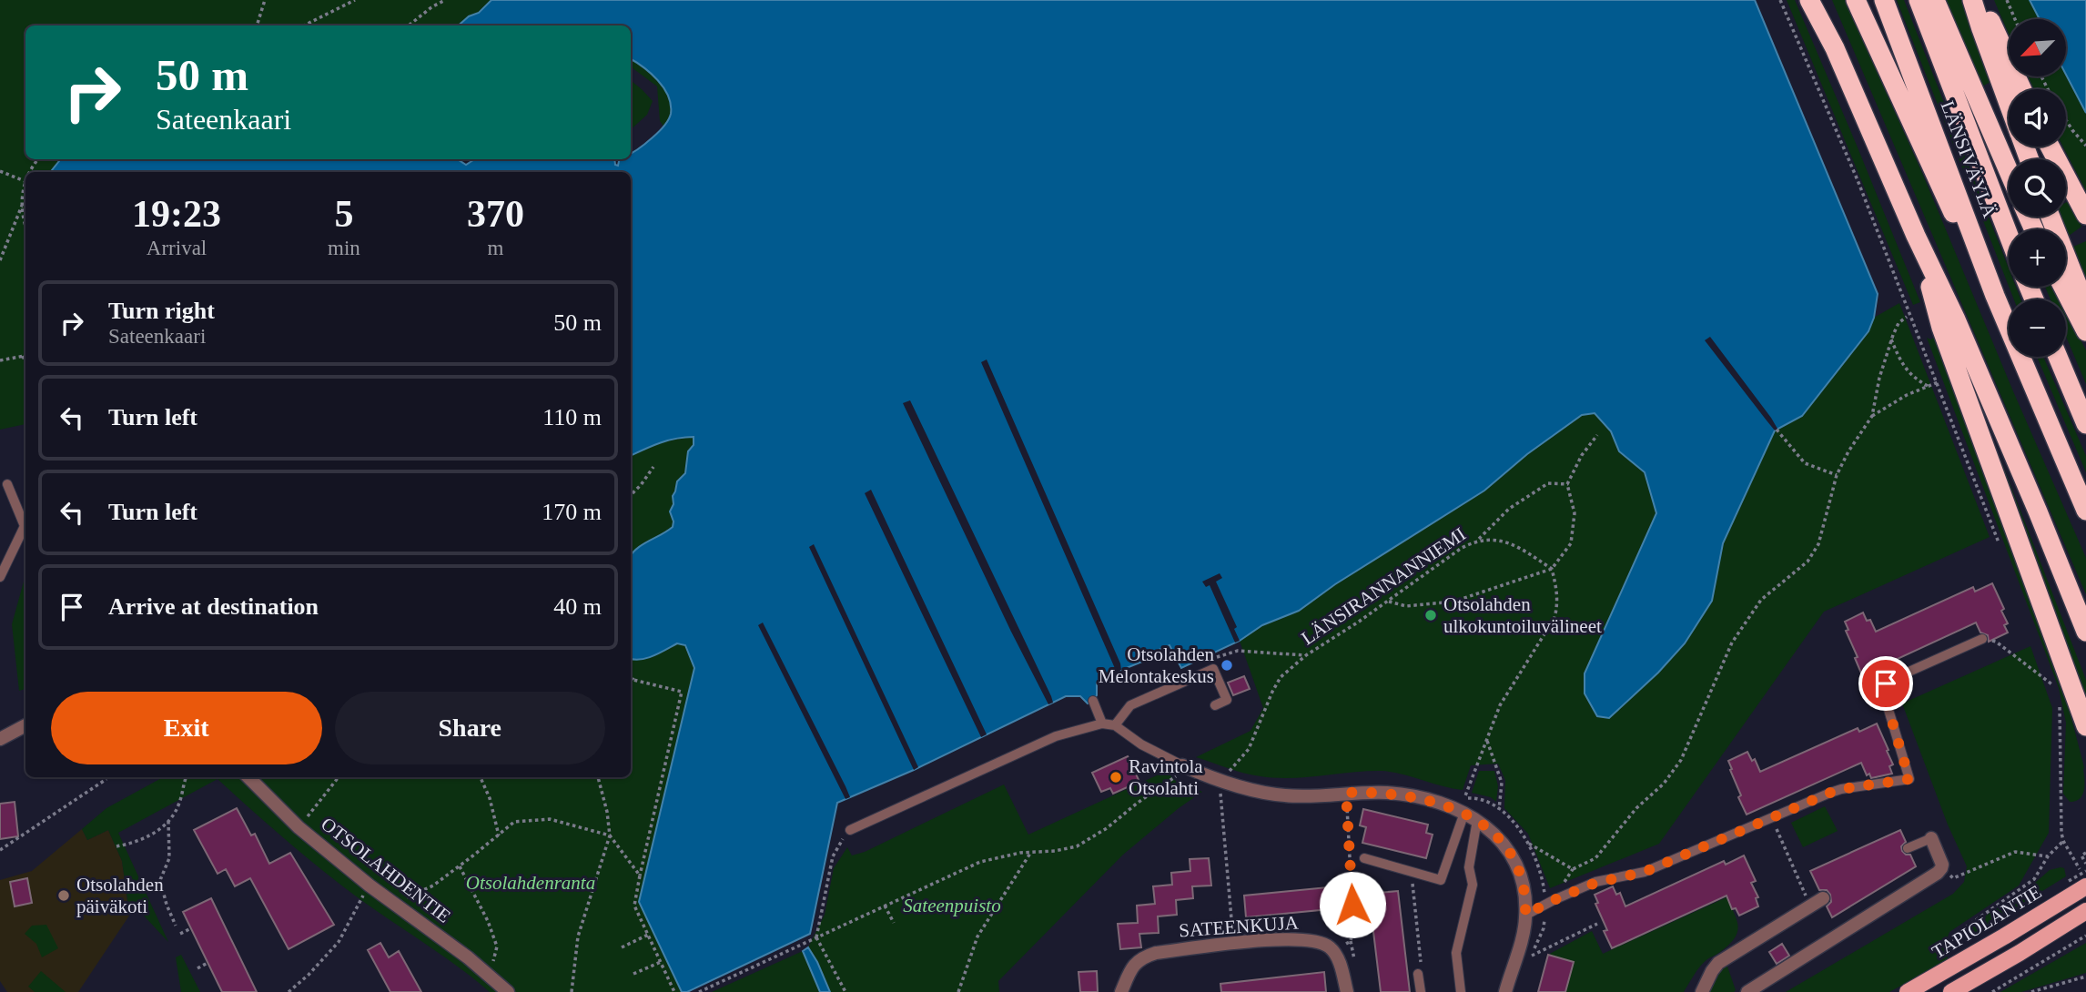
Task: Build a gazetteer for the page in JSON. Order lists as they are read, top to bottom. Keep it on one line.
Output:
{"streets":{"highway":["LÄNSIVÄYLÄ"],"main road":["TAPIOLANTIE"],"street":["OTSOLAHDENTIE","SATEENKUJA"],"path":["LÄNSIRANNANNIEMI"]},"parks":["Otsolahdenranta","Sateenpuisto"],"places":["Otsolahden ulkokuntoiluvälineet","Otsolahden Melontakeskus","Ravintola Otsolahti","Otsolahden päiväkoti"],"north":"bottom left","page":{"map_buttons":["+","−"],"turn":["50 m","Sateenkaari"],"eta":["19:23","Arrival","5","min","370","m"],"list":[{"name":"Turn right","note":"Sateenkaari","value":"50 m"},{"name":"Turn left","value":"110 m"},{"name":"Turn left","value":"170 m"},{"name":"Arrive at destination","value":"40 m"}],"buttons":["Exit","Share"]}}
